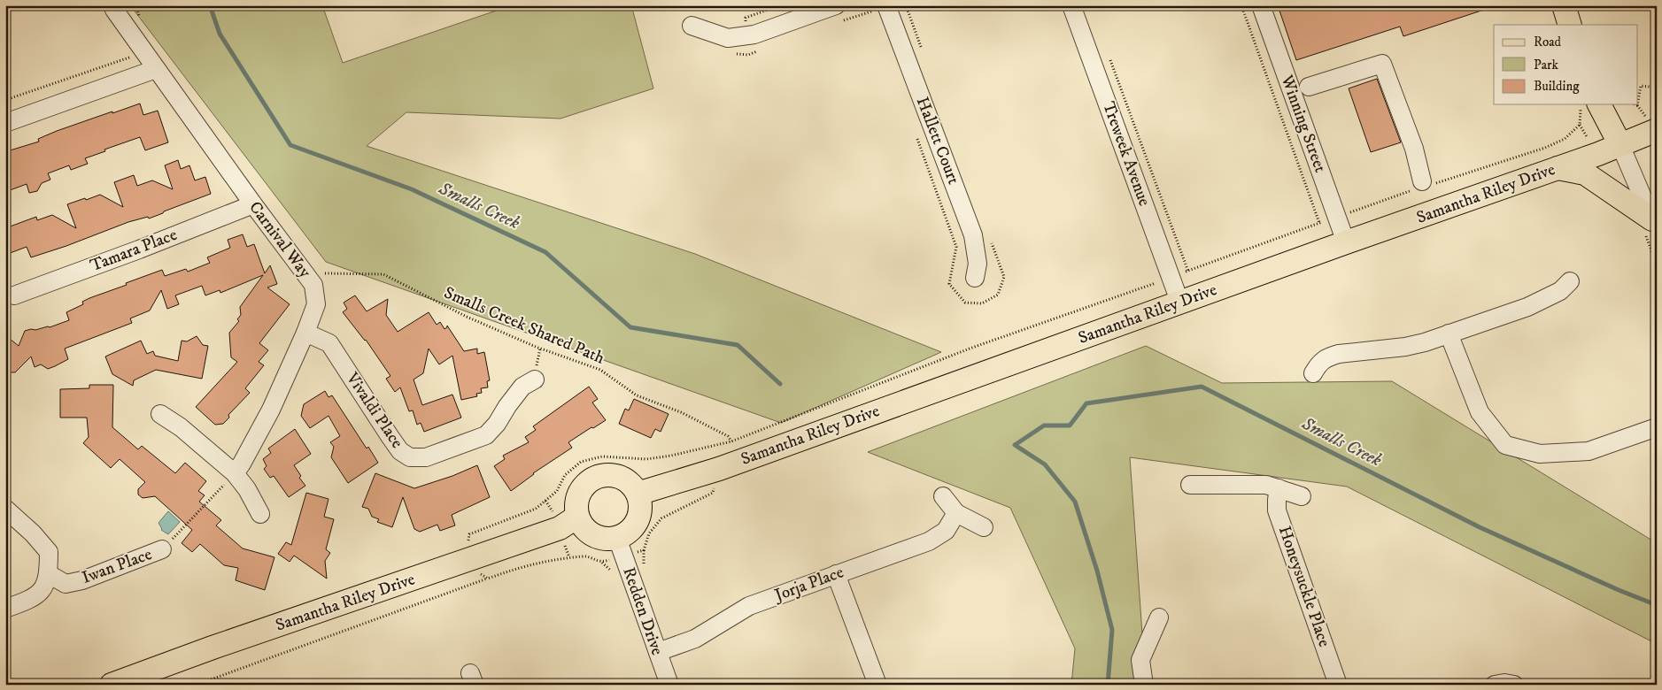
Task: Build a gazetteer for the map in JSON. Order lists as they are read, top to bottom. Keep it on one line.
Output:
{"streets":{"main road":["Samantha Riley Drive"],"street":["Winning Street","Hallett Court","Treweek Avenue","Carnival Way","Tamara Place","Vivaldi Place","Iwan Place","Jorja Place","Honeysuckle Place","Redden Drive"],"path":["Smalls Creek Shared Path"]},"crossings":[["Winning Street","Samantha Riley Drive"],["Treweek Avenue","Samantha Riley Drive"],["Samantha Riley Drive","Smalls Creek Shared Path"],["Samantha Riley Drive","Redden Drive"],["Carnival Way","Tamara Place"],["Carnival Way","Vivaldi Place"],["Jorja Place","Redden Drive"]],"water":["Smalls Creek"],"legend":["Road","Park","Building"]}
